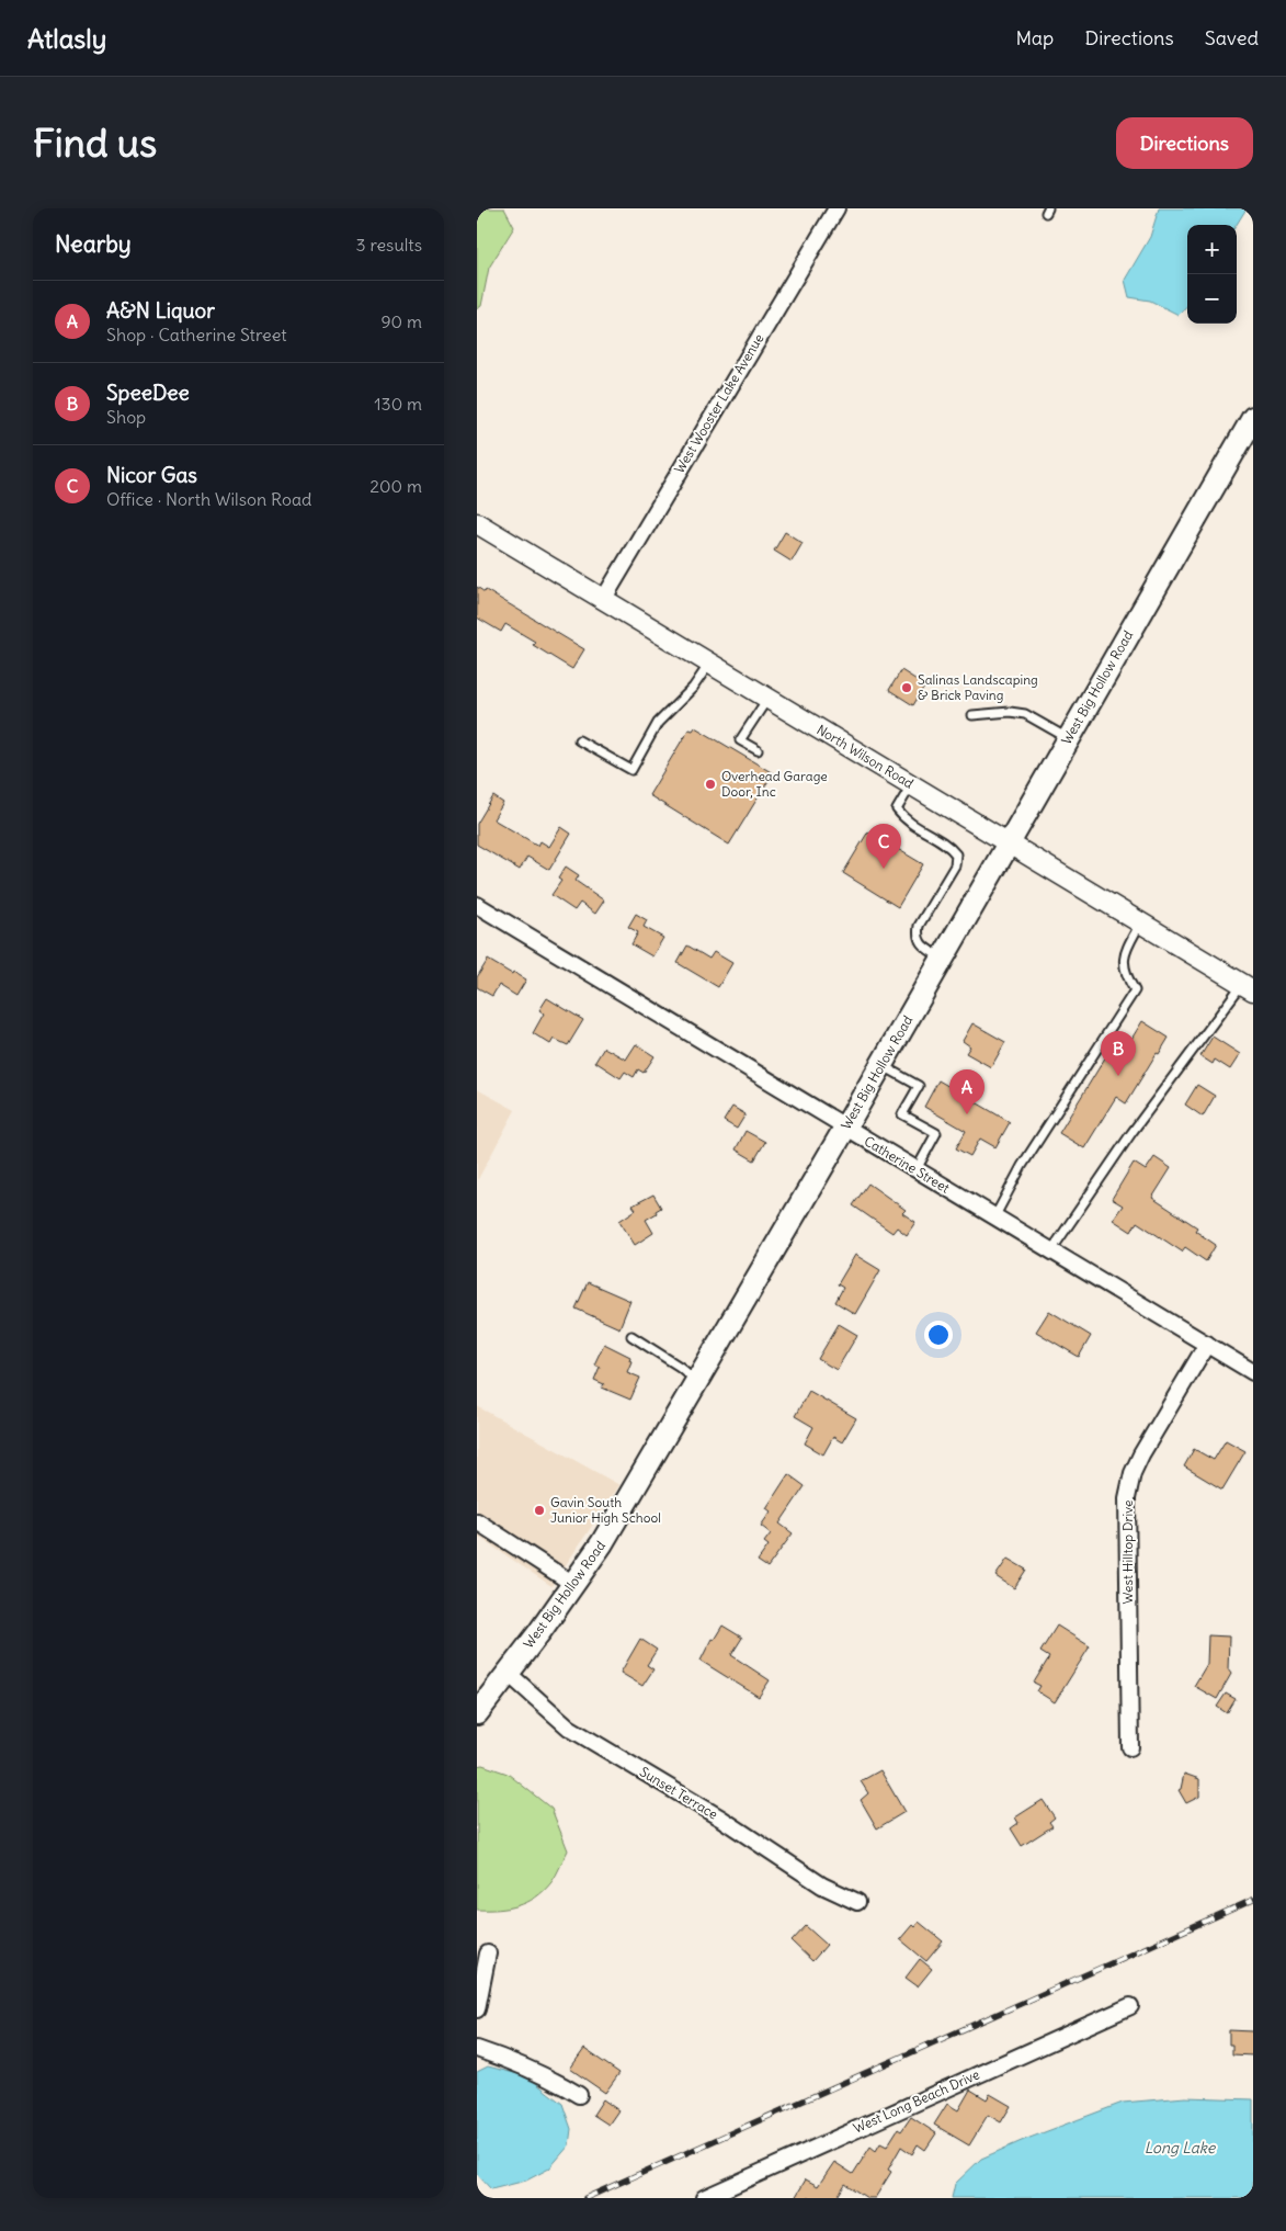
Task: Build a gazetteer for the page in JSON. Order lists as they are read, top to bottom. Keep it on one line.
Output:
{"streets":{"main road":["West Big Hollow Road"],"street":["West Wooster Lake Avenue","North Wilson Road","Catherine Street","West Hilltop Drive","Sunset Terrace","West Long Beach Drive"]},"crossings":[["West Wooster Lake Avenue","North Wilson Road"],["West Big Hollow Road","North Wilson Road"],["West Big Hollow Road","Catherine Street"],["West Big Hollow Road","Sunset Terrace"],["Catherine Street","West Hilltop Drive"]],"water":["Long Lake"],"places":["Salinas Landscaping & Brick Paving","Overhead Garage Door, Inc","Gavin South Junior High School"],"page":{"header":"Atlasly","nav":["Map","Directions","Saved"],"buttons":"Directions","title":"Find us","heading":["Nearby","3 results"],"map_buttons":["+","−"],"list":[{"mark":"A","name":"A&N Liquor","note":"Shop · Catherine Street","value":"90 m"},{"mark":"B","name":"SpeeDee","note":"Shop","value":"130 m"},{"mark":"C","name":"Nicor Gas","note":"Office · North Wilson Road","value":"200 m"}],"pins":["C","B","A"]}}
